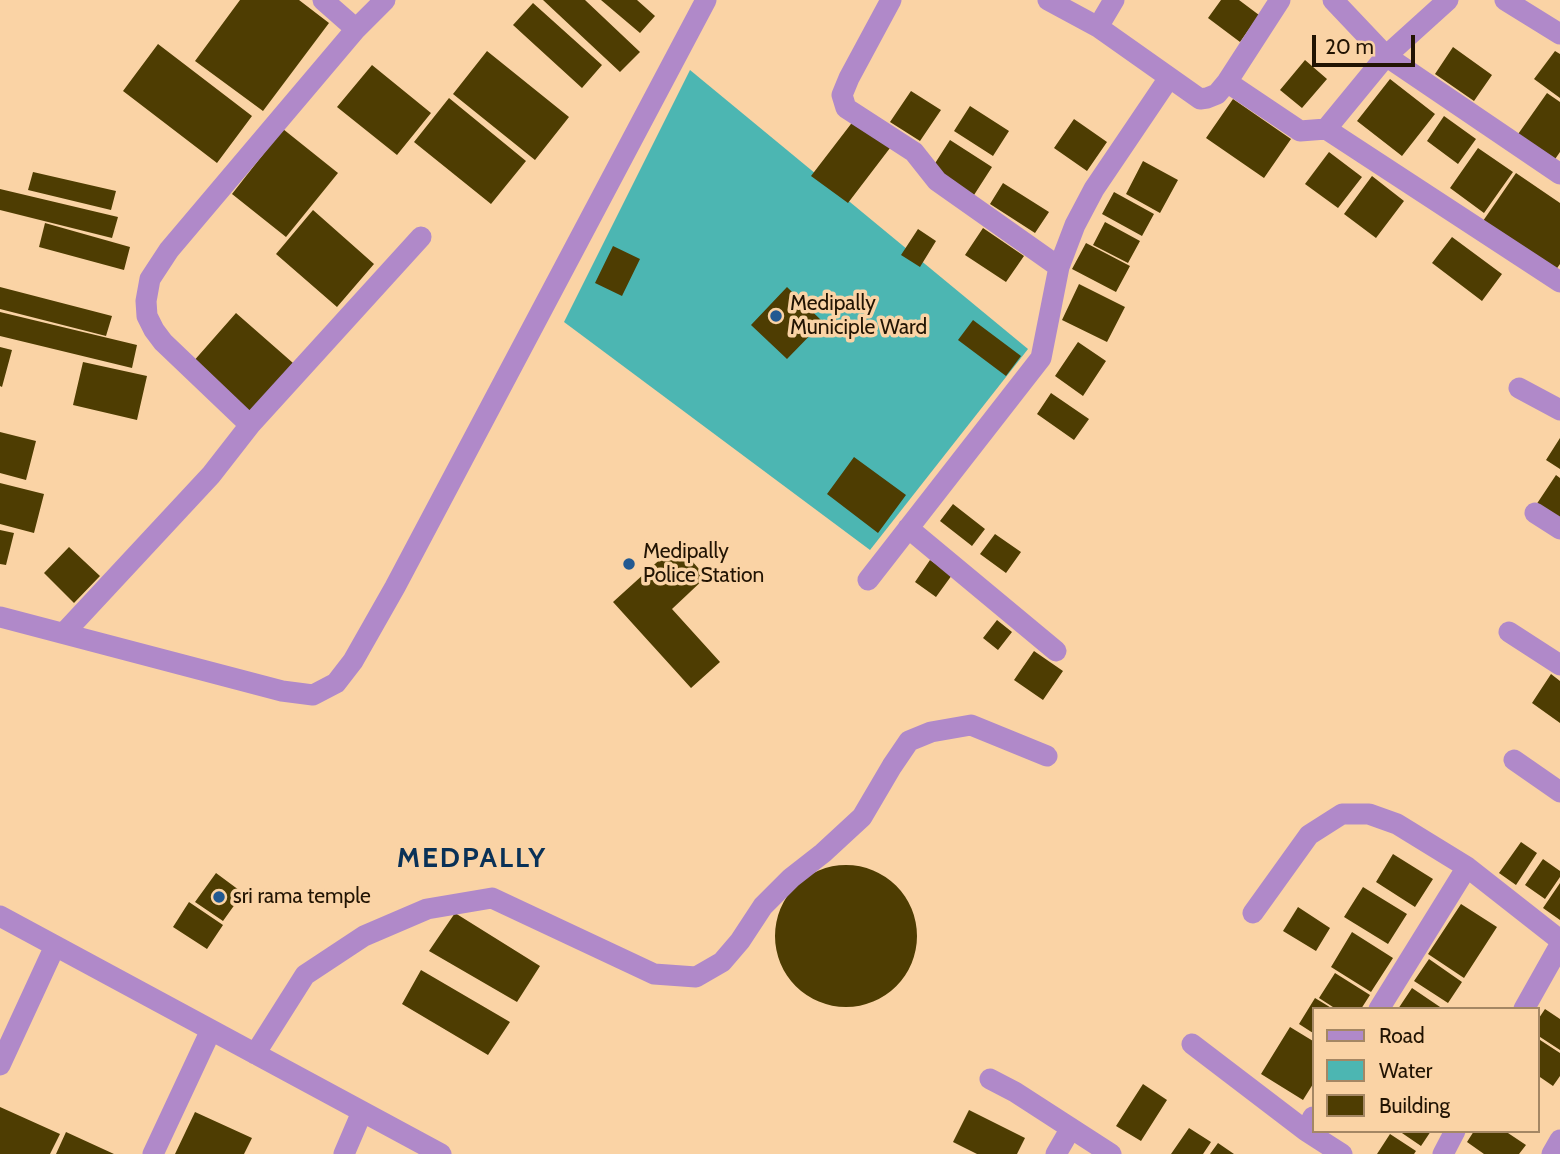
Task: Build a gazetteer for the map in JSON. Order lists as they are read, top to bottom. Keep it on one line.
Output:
{"districts":["MEDPALLY"],"places":["Medipally Municiple Ward","Medipally Police Station","sri rama temple"],"legend":["Road","Water","Building"],"scale_bar":"20 m"}
